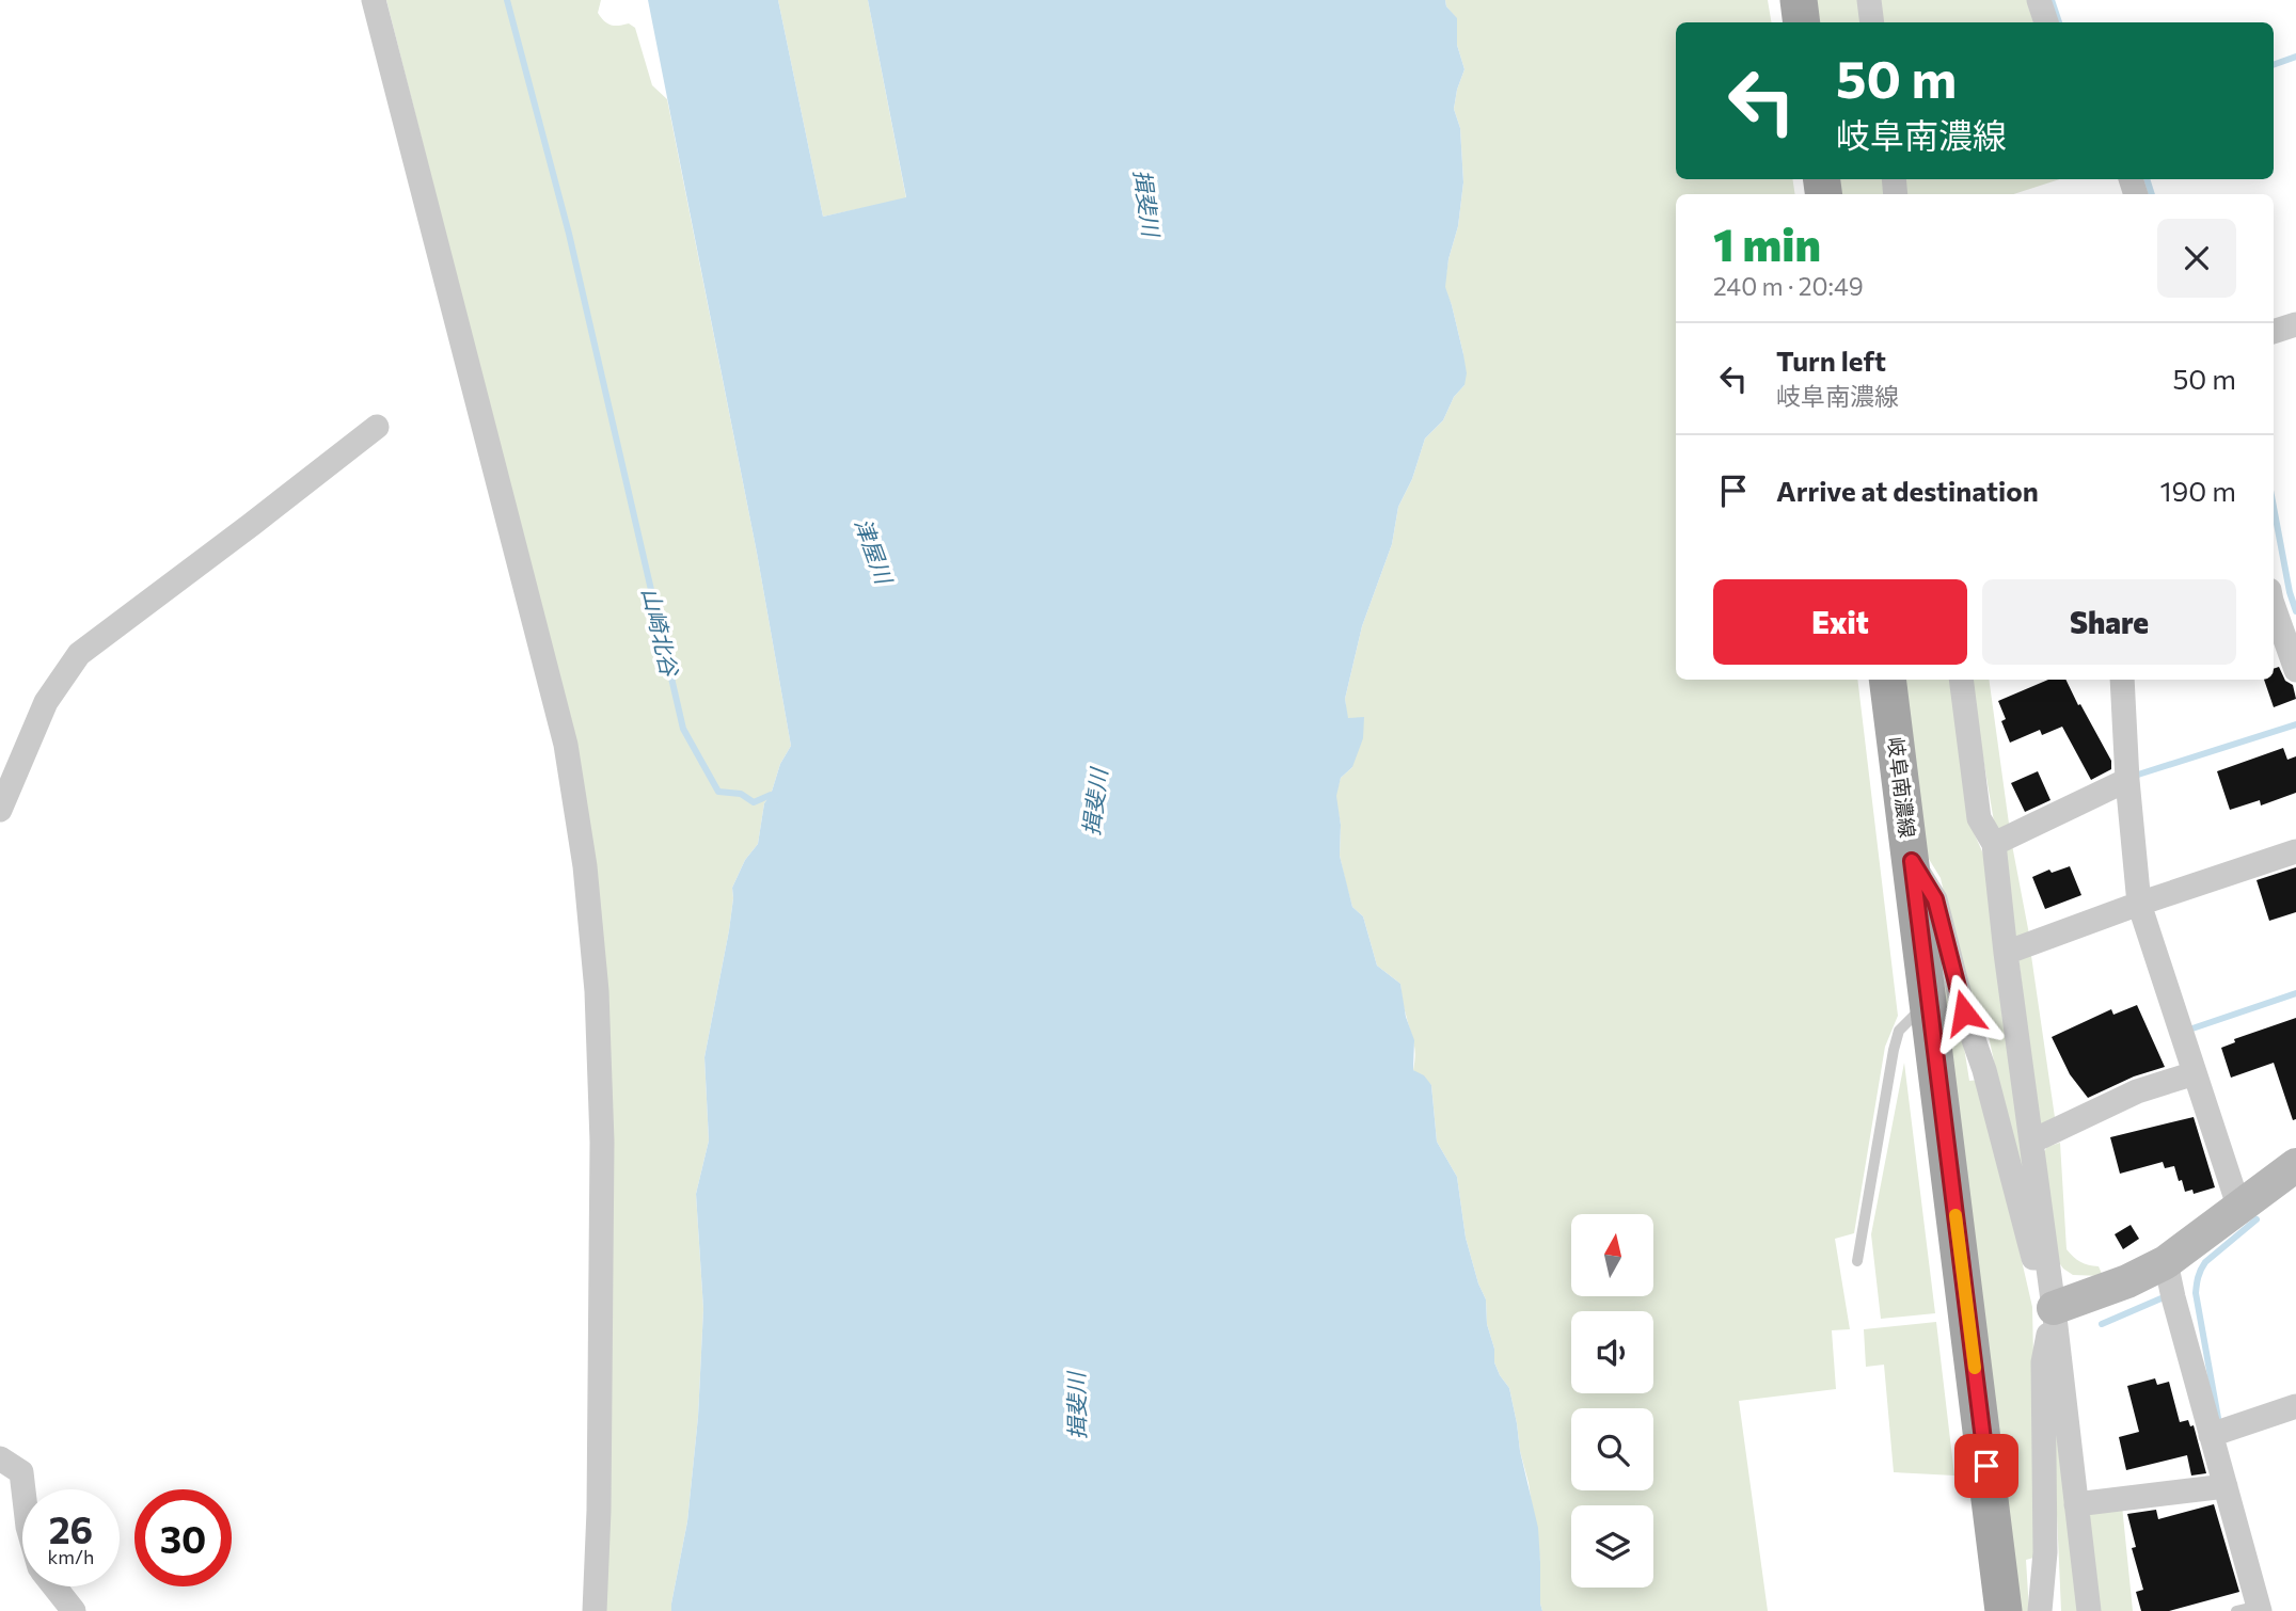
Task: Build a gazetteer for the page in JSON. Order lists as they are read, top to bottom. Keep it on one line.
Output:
{"streets":{"main road":["岐阜南濃線"]},"water":["揖斐川","津屋川","山崎北谷"],"north":"top","page":{"turn":["50 m","岐阜南濃線"],"heading":["1 min","240 m · 20:49"],"list":[{"name":"Turn left","note":"岐阜南濃線","value":"50 m"},{"name":"Arrive at destination","value":"190 m"}],"buttons":["Exit","Share"],"speed":"26 km/h","limit":"30"}}
